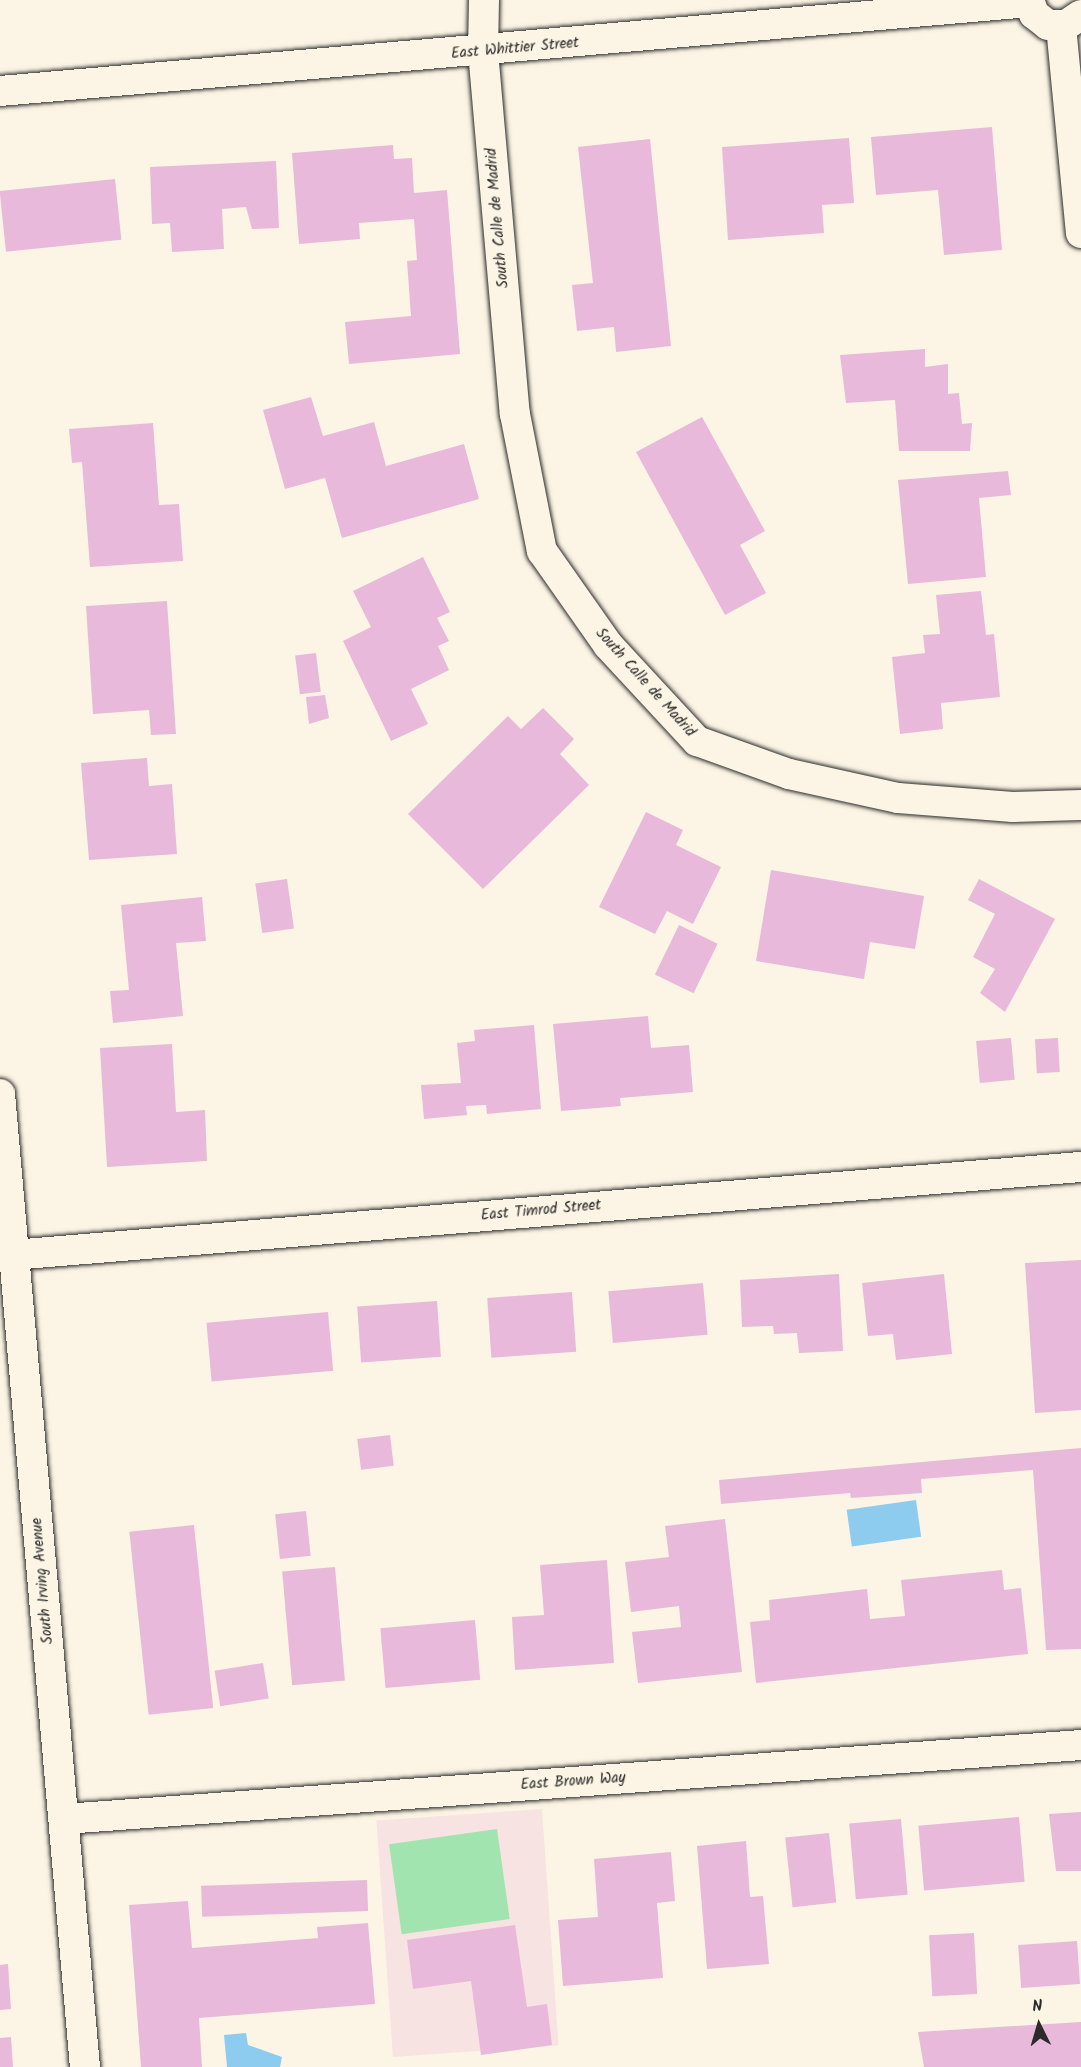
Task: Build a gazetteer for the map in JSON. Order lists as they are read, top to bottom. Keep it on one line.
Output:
{"streets":{"street":["East Whittier Street","South Calle de Madrid","East Timrod Street","South Irving Avenue","East Brown Way"]},"crossings":[["East Whittier Street","South Calle de Madrid"],["East Timrod Street","South Irving Avenue"],["South Irving Avenue","East Brown Way"]],"north":"top"}
